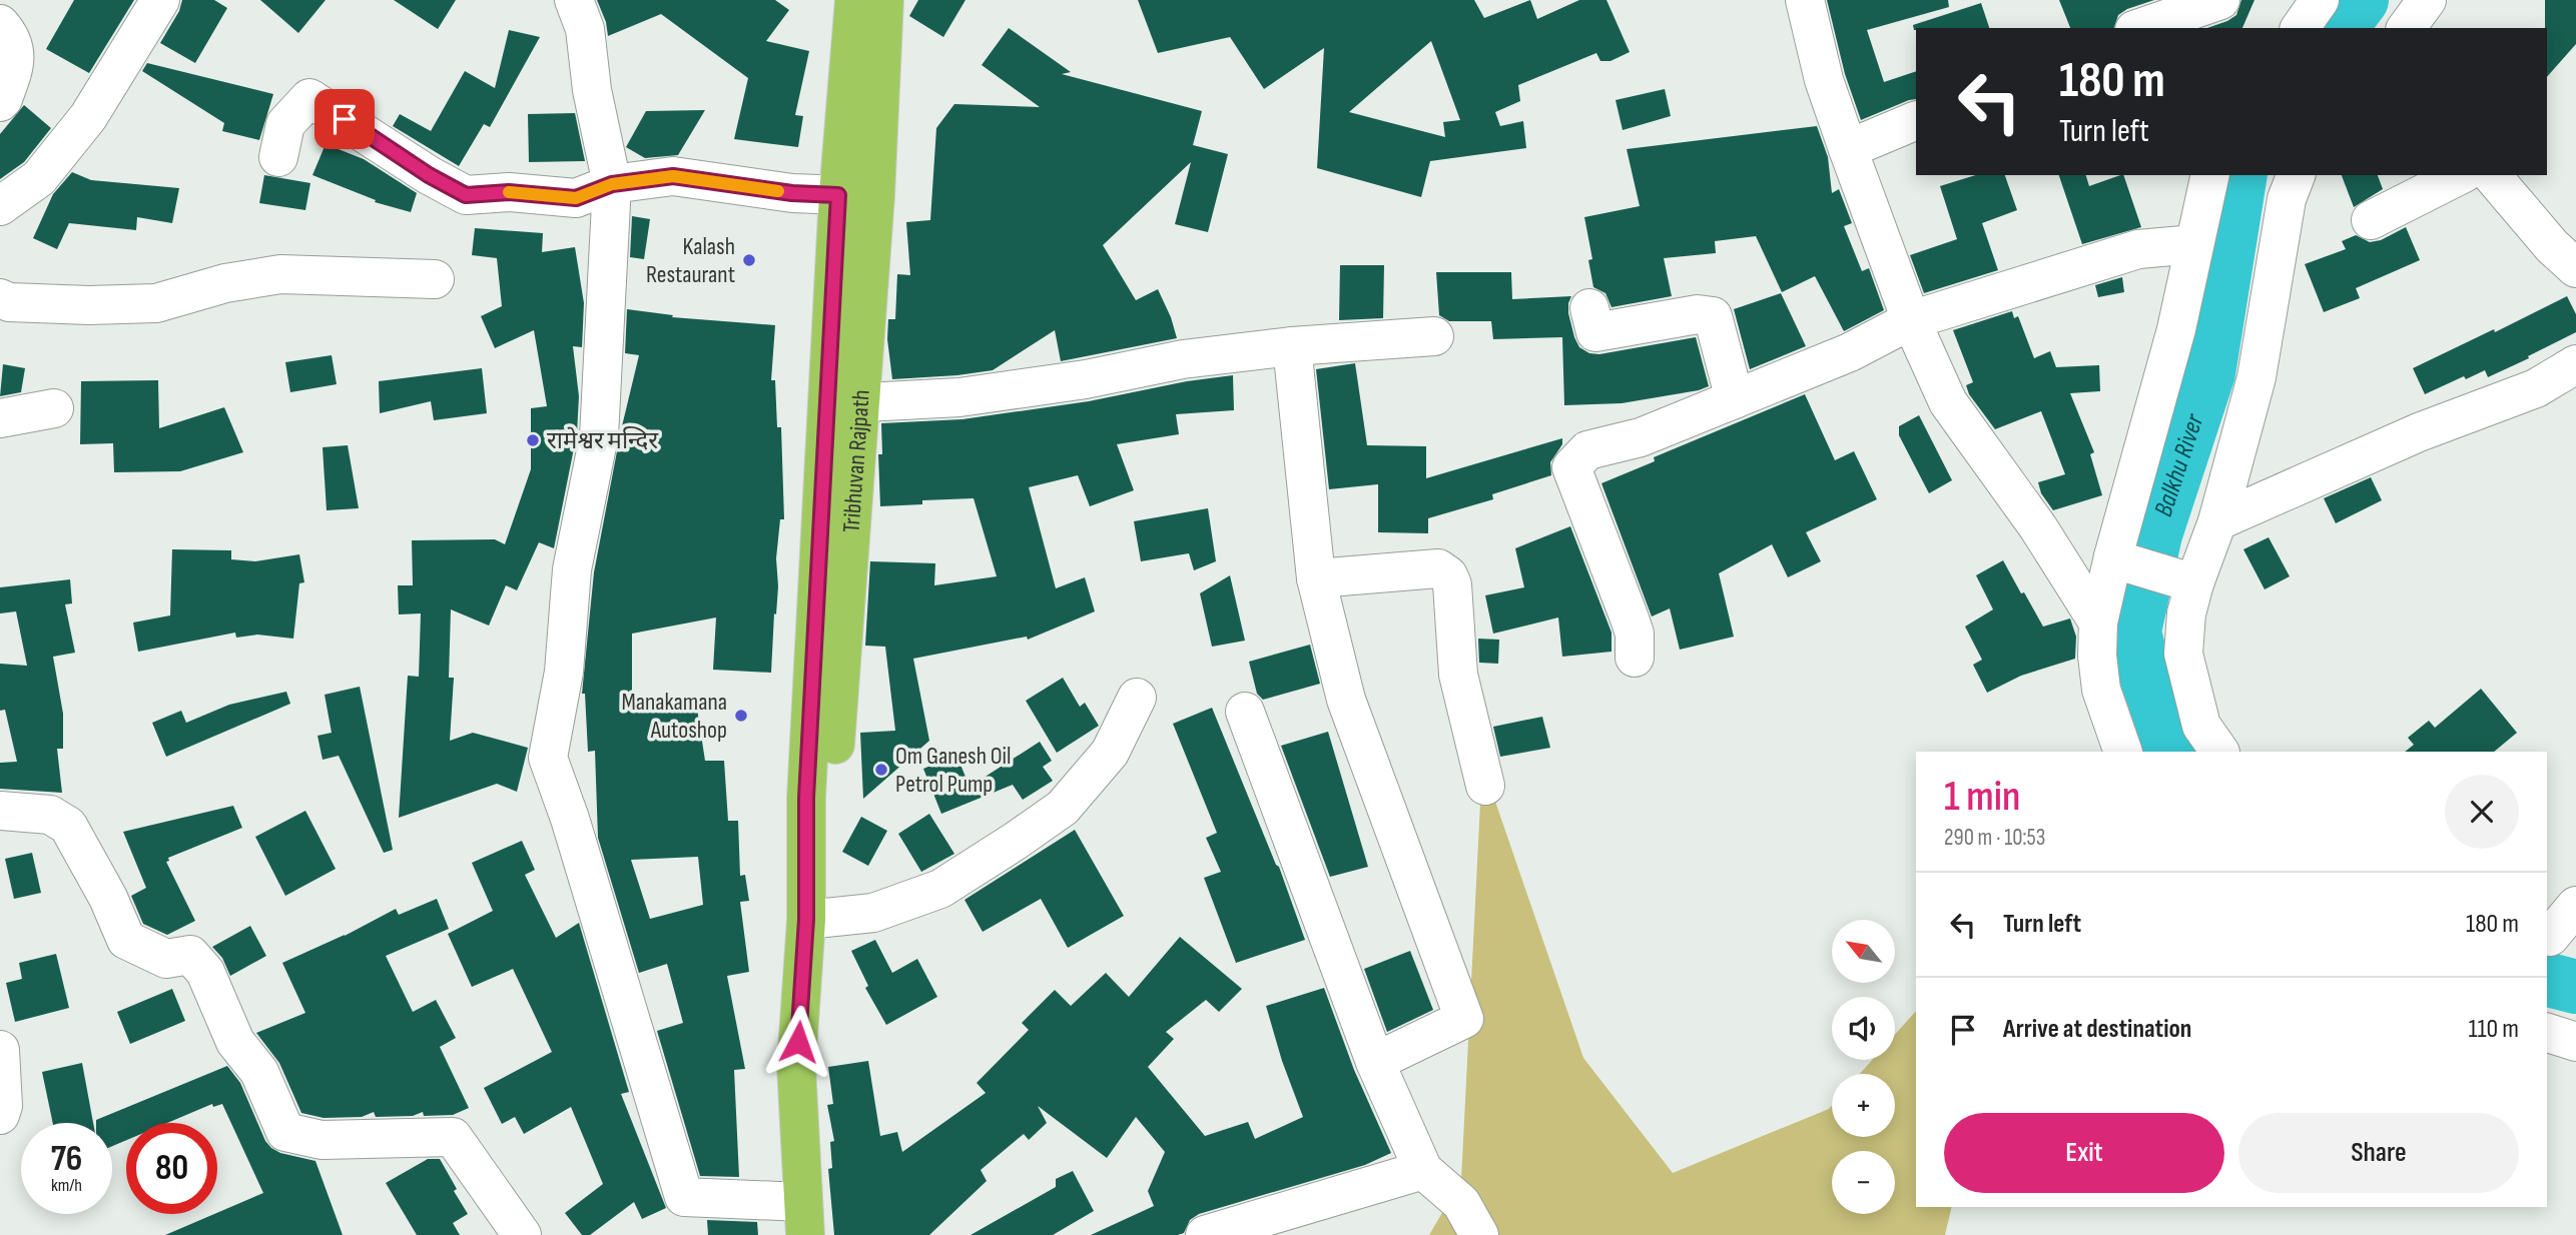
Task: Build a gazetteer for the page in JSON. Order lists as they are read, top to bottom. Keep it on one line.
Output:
{"streets":{"highway":["Tribhuvan Rajpath"]},"water":["Balkhu River"],"places":["Kalash Restaurant","रामेश्वर मन्दिर","Manakamana Autoshop","Om Ganesh Oil Petrol Pump"],"north":"top left","page":{"turn":["180 m","Turn left"],"heading":["1 min","290 m · 10:53"],"list":[{"name":"Turn left","value":"180 m"},{"name":"Arrive at destination","value":"110 m"}],"map_buttons":["+","−"],"buttons":["Exit","Share"],"speed":"76 km/h","limit":"80"}}
